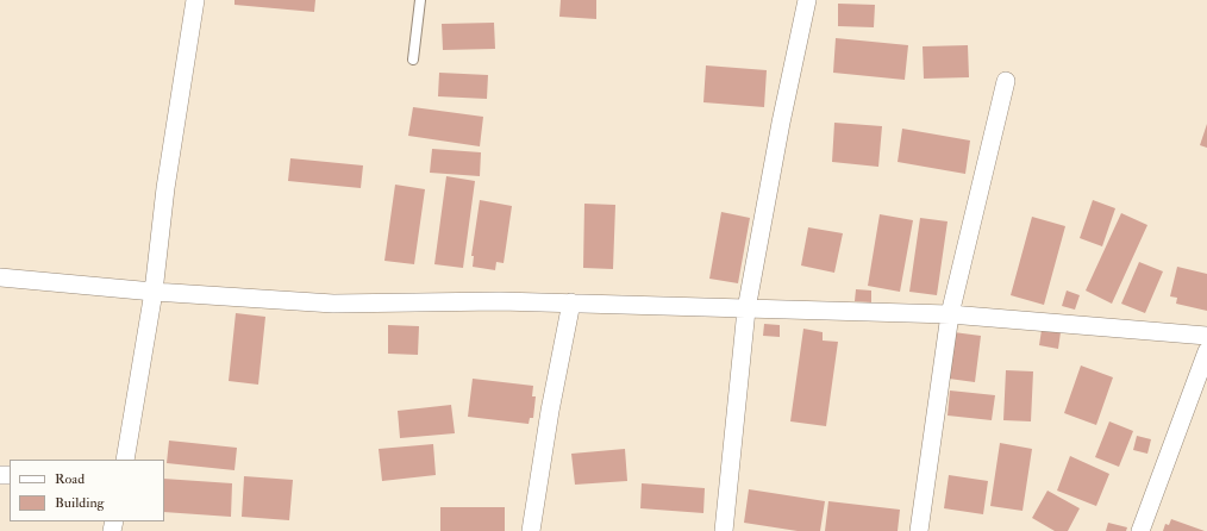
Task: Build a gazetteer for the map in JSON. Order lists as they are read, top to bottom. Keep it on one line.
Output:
{"legend":["Road","Building"]}
